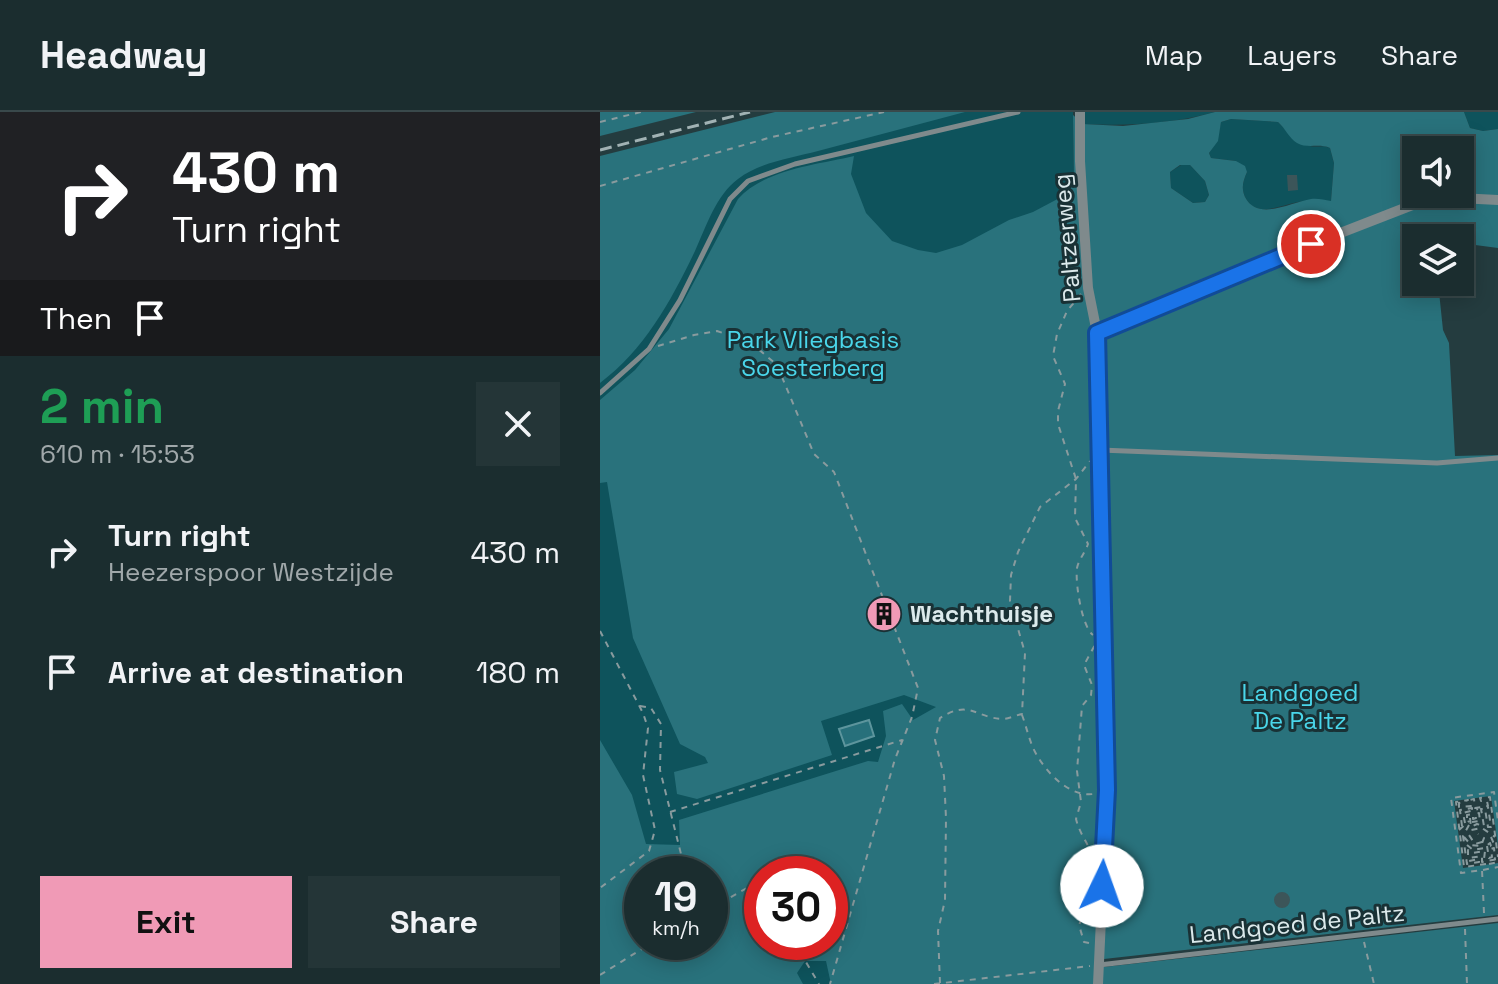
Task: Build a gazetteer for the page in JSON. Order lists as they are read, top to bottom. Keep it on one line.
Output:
{"streets":{"street":["Paltzerweg"],"lane":["Landgoed de Paltz"]},"crossings":[["Paltzerweg","Landgoed de Paltz"]],"parks":["Park Vliegbasis Soesterberg","Landgoed De Paltz"],"places":{"building":["Wachthuisje"]},"page":{"header":"Headway","nav":["Map","Layers","Share"],"turn":["430 m","Turn right"],"then":"Then","heading":["2 min","610 m · 15:53"],"list":[{"name":"Turn right","note":"Heezerspoor Westzijde","value":"430 m"},{"name":"Arrive at destination","value":"180 m"}],"speed":"19 km/h","limit":"30","buttons":["Exit","Share"]}}
